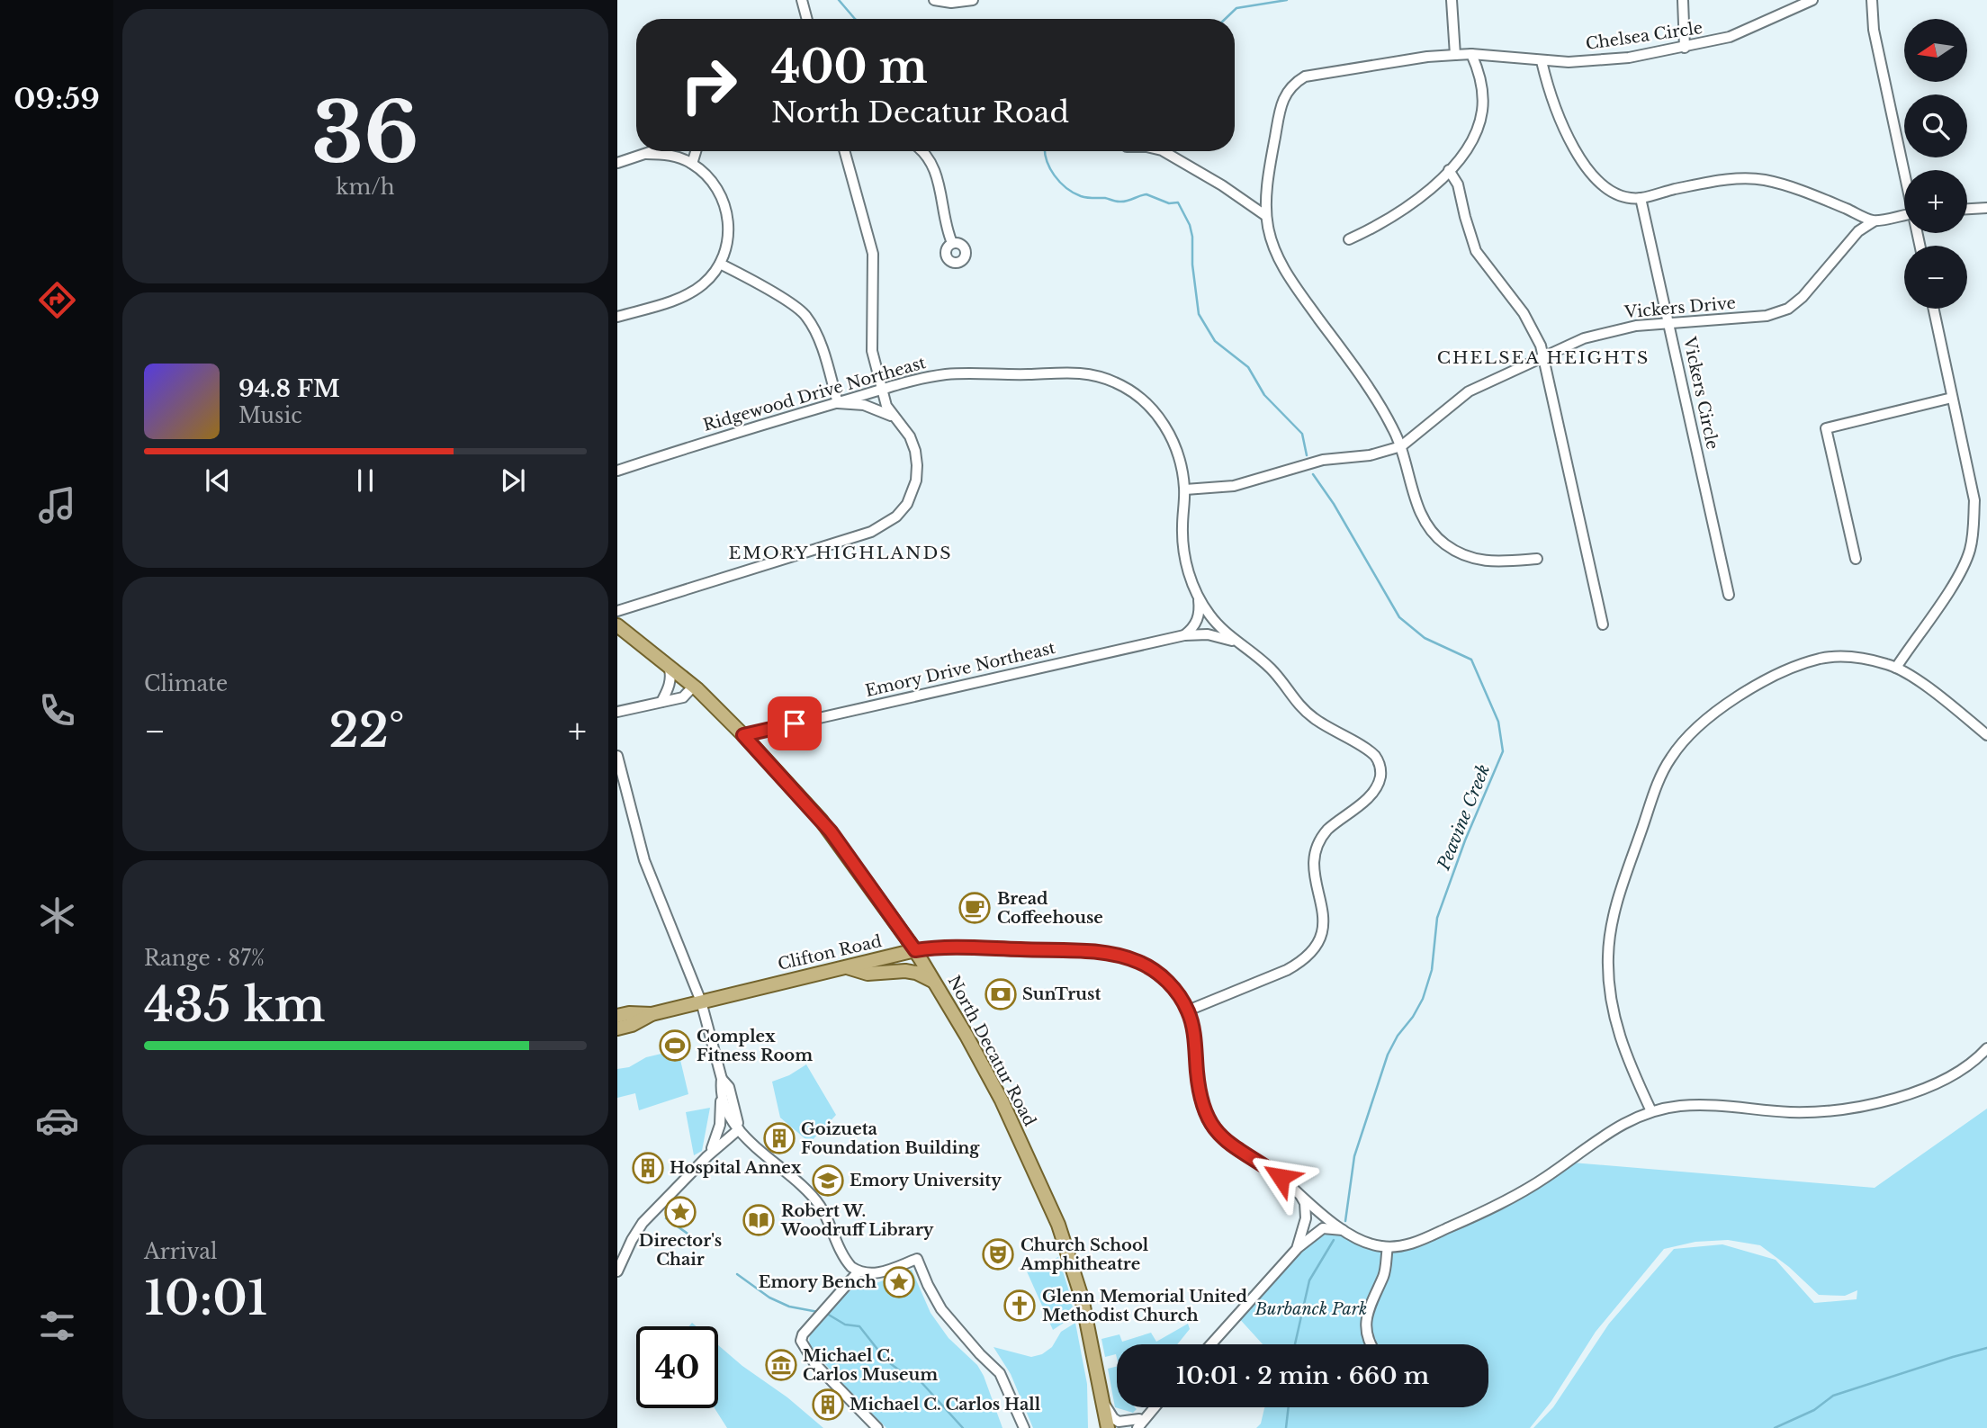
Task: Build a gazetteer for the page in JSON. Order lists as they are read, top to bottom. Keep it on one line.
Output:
{"streets":{"main road":["Clifton Road","North Decatur Road"],"street":["Chelsea Circle","Vickers Drive","Vickers Circle","Ridgewood Drive Northeast","Emory Drive Northeast"]},"crossings":[["Chelsea Circle","Vickers Drive"],["Vickers Drive","Vickers Circle"],["Vickers Drive","Ridgewood Drive Northeast"],["Ridgewood Drive Northeast","Emory Drive Northeast"],["Emory Drive Northeast","North Decatur Road"],["Clifton Road","North Decatur Road"]],"districts":["CHELSEA HEIGHTS","EMORY HIGHLANDS"],"water":["Peavine Creek"],"parks":["Burbanck Park"],"places":{"cafe":["Bread Coffeehouse"],"bank":["SunTrust"],"sports":["Complex Fitness Room"],"building":["Goizueta Foundation Building","Hospital Annex","Michael C. Carlos Hall"],"school or university":["Emory University"],"place":["Director's Chair","Emory Bench"],"library":["Robert W. Woodruff Library"],"theatre":["Church School Amphitheatre"],"church":["Glenn Memorial United Methodist Church"],"museum":["Michael C. Carlos Museum"]},"north":"left","page":{"tabs":"09:59","tile":[["36","km/h"],"Climate",["Range · 87%","435 km"],["Arrival","10:01"]],"map_buttons":["+","−"],"turn":["400 m","North Decatur Road"],"song":["94.8 FM","Music"],"heat":["−","22°","+"],"limit":"40","trip":"10:01 · 2 min · 660 m"}}
